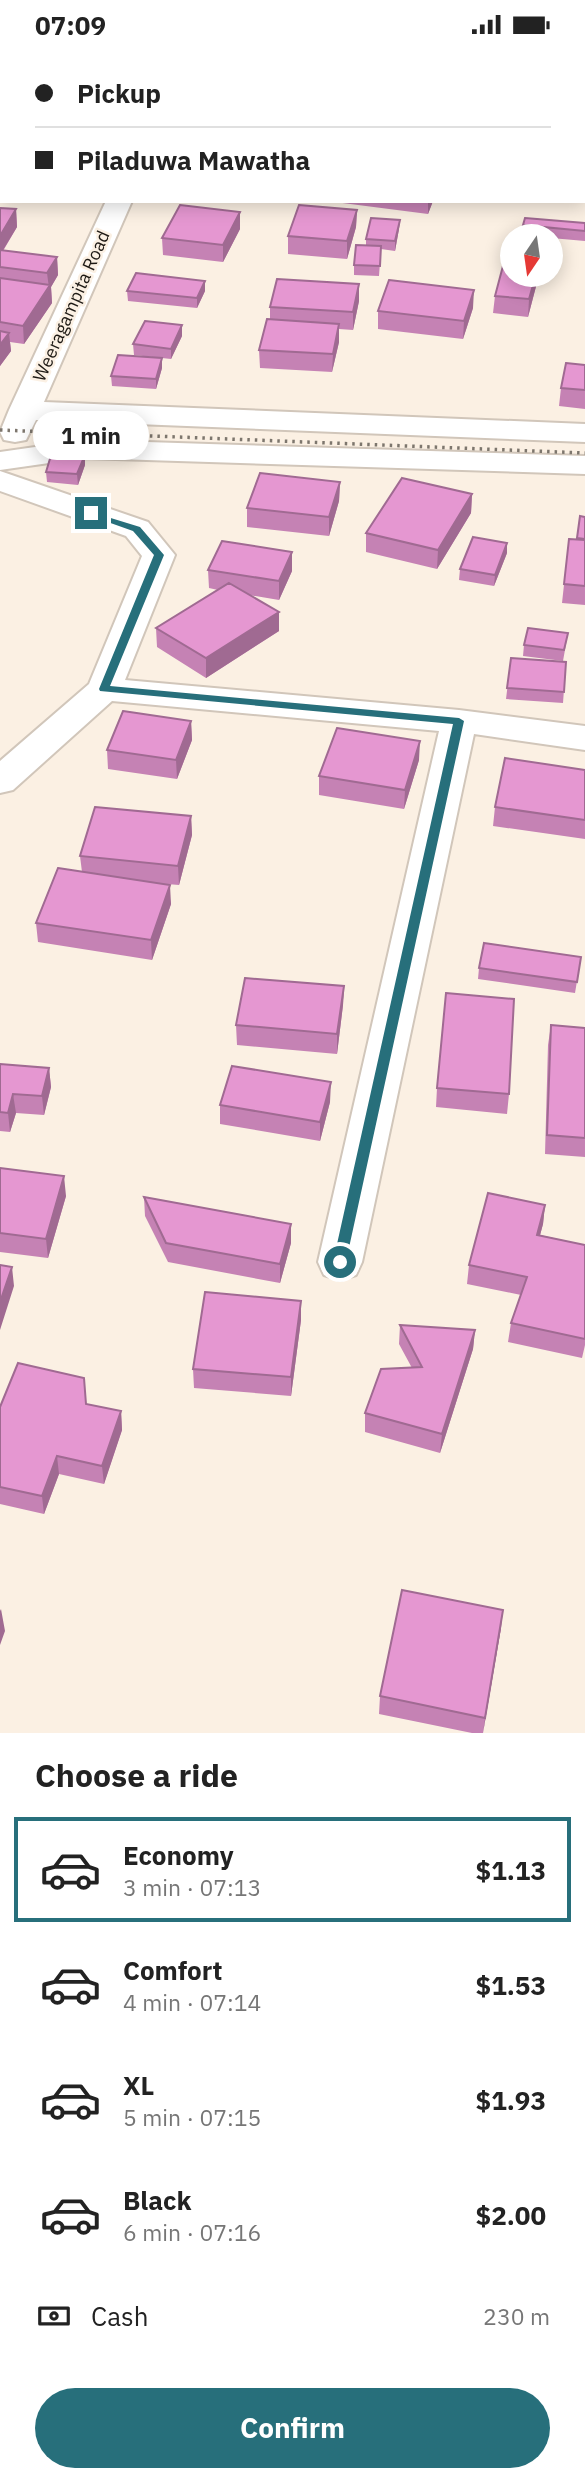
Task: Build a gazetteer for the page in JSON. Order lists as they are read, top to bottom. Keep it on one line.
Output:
{"streets":{"street":["Weeragampita Road"]},"north":"bottom","page":{"status":"07:09","banner":["Pickup","Piladuwa Mawatha"],"bubble":"1 min","heading":"Choose a ride","list":[{"name":"Economy","note":"3 min · 07:13","value":"$1.13"},{"name":"Comfort","note":"4 min · 07:14","value":"$1.53"},{"name":"XL","note":"5 min · 07:15","value":"$1.93"},{"name":"Black","note":"6 min · 07:16","value":"$2.00"}],"pay":["Cash","230 m"],"buttons":"Confirm"}}
